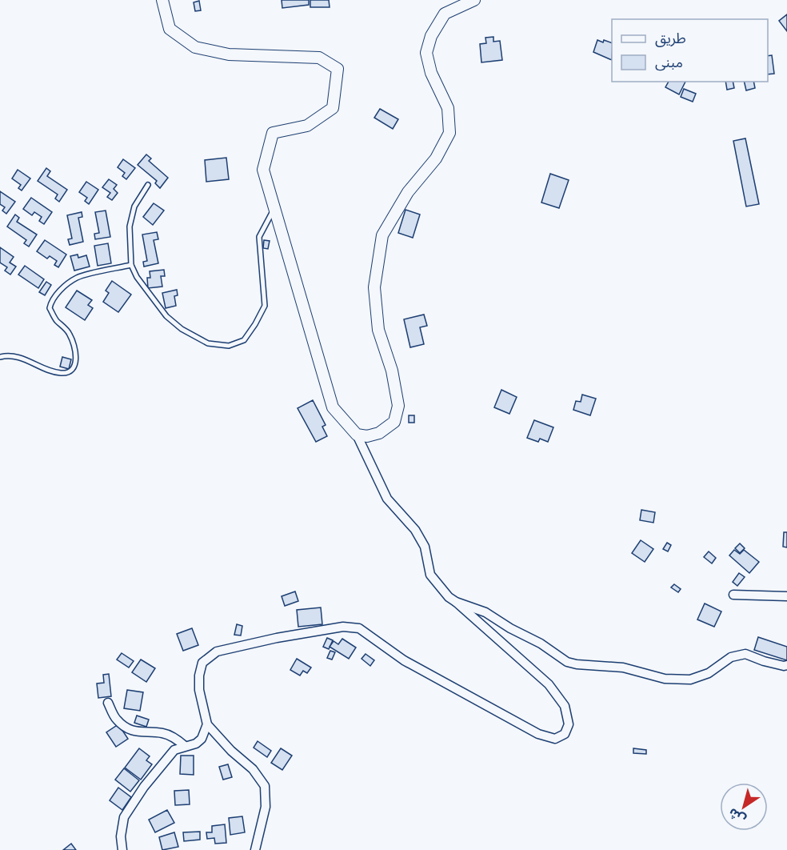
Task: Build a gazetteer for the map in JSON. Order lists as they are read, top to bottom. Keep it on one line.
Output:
{"legend":["طريق","مبنى"],"north":"bottom left"}
